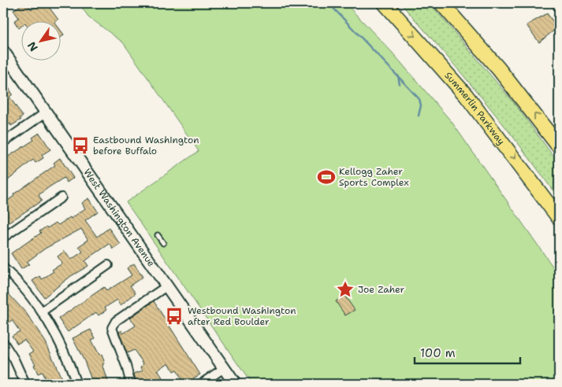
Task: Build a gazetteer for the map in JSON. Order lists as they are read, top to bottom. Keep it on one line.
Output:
{"streets":{"highway":["Summerlin Parkway"],"main road":["West Washington Avenue"]},"places":{"bus stop":["Eastbound Washington before Buffalo","Westbound Washington after Red Boulder"],"sports":["Kellogg Zaher Sports Complex"],"place":["Joe Zaher"]},"scale_bar":"100 m","north":"bottom left"}
